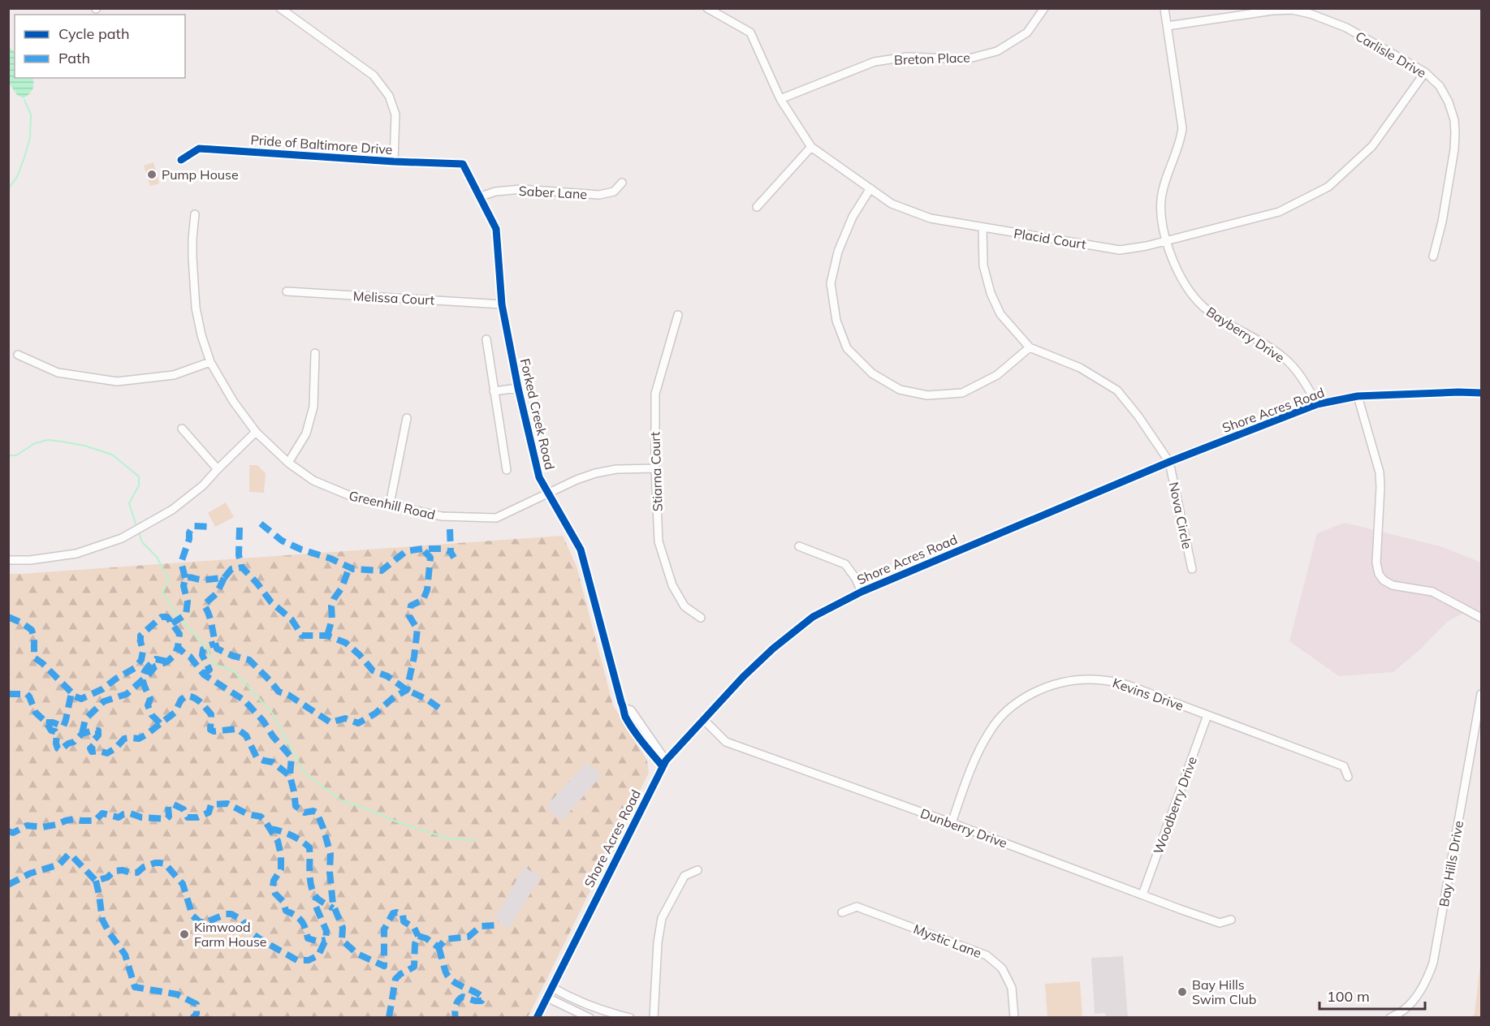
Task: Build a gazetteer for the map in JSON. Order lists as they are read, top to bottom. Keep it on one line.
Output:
{"streets":{"street":["Carlisle Drive","Breton Place","Pride of Baltimore Drive","Saber Lane","Placid Court","Melissa Court","Bayberry Drive","Shore Acres Road","Forked Creek Road","Stiarna Court","Greenhill Road","Nova Circle","Kevins Drive","Woodberry Drive","Dunberry Drive","Bay Hills Drive","Mystic Lane"]},"crossings":[["Carlisle Drive","Placid Court"],["Carlisle Drive","Bayberry Drive"],["Breton Place","Placid Court"],["Pride of Baltimore Drive","Forked Creek Road"],["Saber Lane","Forked Creek Road"],["Placid Court","Bayberry Drive"],["Melissa Court","Forked Creek Road"],["Bayberry Drive","Shore Acres Road"],["Shore Acres Road","Forked Creek Road"],["Shore Acres Road","Nova Circle"],["Shore Acres Road","Dunberry Drive"],["Forked Creek Road","Greenhill Road"],["Stiarna Court","Greenhill Road"],["Kevins Drive","Woodberry Drive"],["Kevins Drive","Dunberry Drive"],["Woodberry Drive","Dunberry Drive"]],"places":["Pump House","Kimwood Farm House","Bay Hills Swim Club"],"legend":["Cycle path","Path"],"scale_bar":"100 m"}
